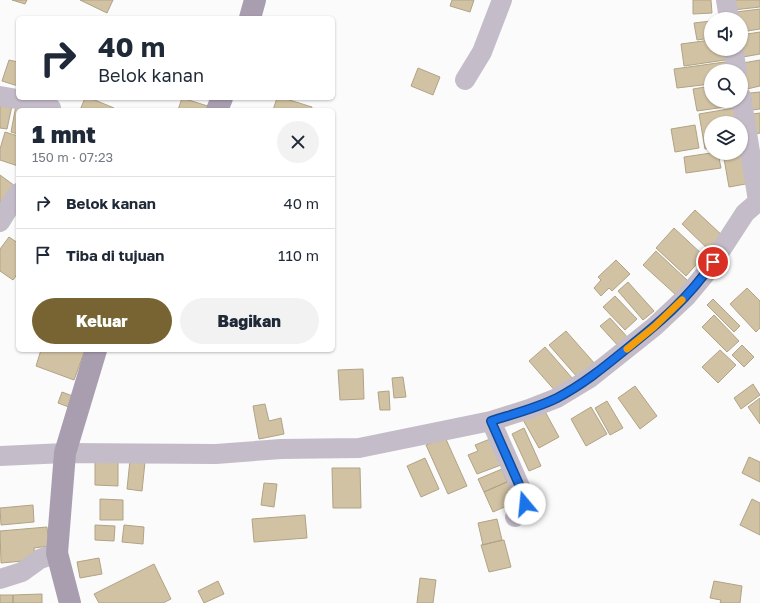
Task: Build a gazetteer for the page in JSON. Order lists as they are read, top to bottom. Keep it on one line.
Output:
{"page":{"turn":["40 m","Belok kanan"],"heading":["1 mnt","150 m · 07:23"],"list":[{"name":"Belok kanan","value":"40 m"},{"name":"Tiba di tujuan","value":"110 m"}],"buttons":["Keluar","Bagikan"]}}
